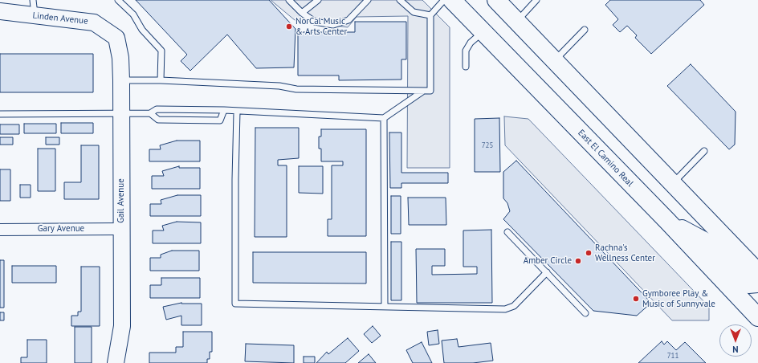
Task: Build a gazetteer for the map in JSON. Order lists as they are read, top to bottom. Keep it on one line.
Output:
{"streets":{"main road":["East El Camino Real"],"street":["Linden Avenue","Gail Avenue","Gary Avenue"]},"crossings":[["Linden Avenue","Gail Avenue"],["Gail Avenue","Gary Avenue"]],"places":["NorCal Music & Arts Center","Rachna's Wellness Center","Amber Circle","Gymboree Play & Music of Sunnyvale"],"house_numbers":["725","711"],"north":"bottom"}
